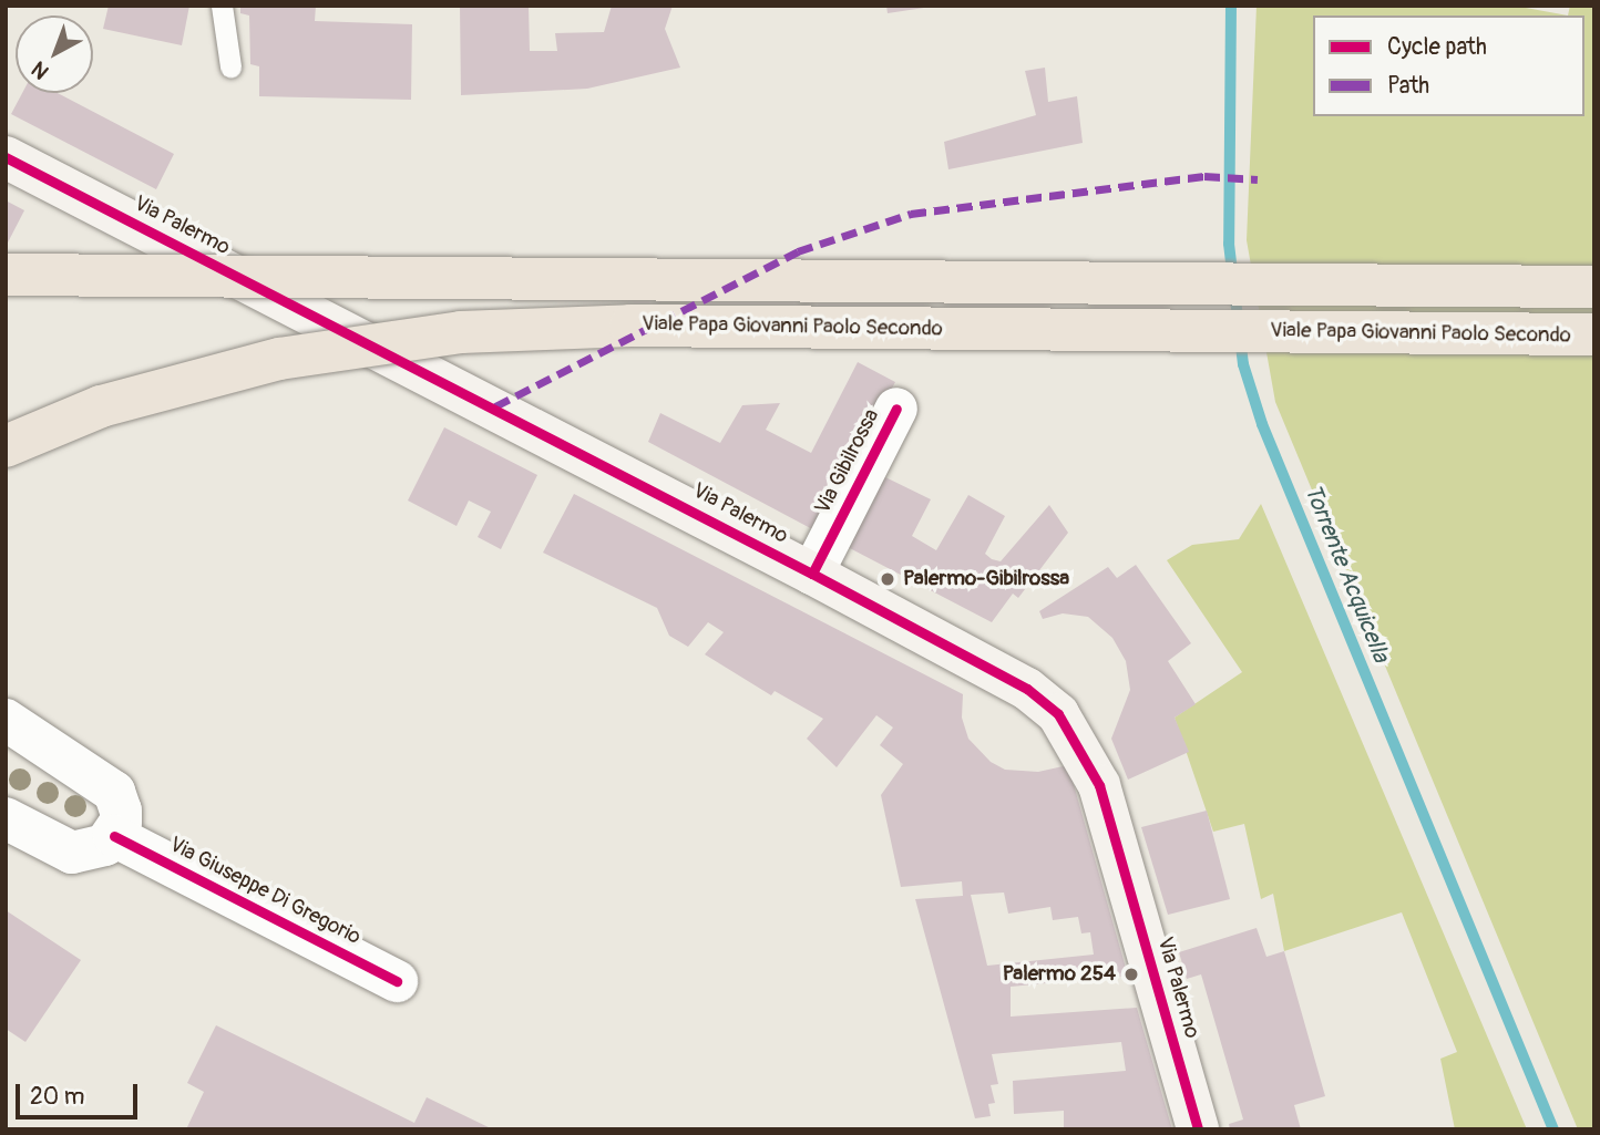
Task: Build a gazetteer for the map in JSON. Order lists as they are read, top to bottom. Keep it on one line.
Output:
{"streets":{"main road":["Via Palermo","Viale Papa Giovanni Paolo Secondo"],"street":["Via Gibilrossa","Via Giuseppe Di Gregorio"]},"crossings":[["Via Palermo","Via Gibilrossa"]],"water":["Torrente Acquicella"],"places":["Palermo-Gibilrossa","Palermo 254"],"legend":["Cycle path","Path"],"scale_bar":"20 m","north":"bottom left"}
